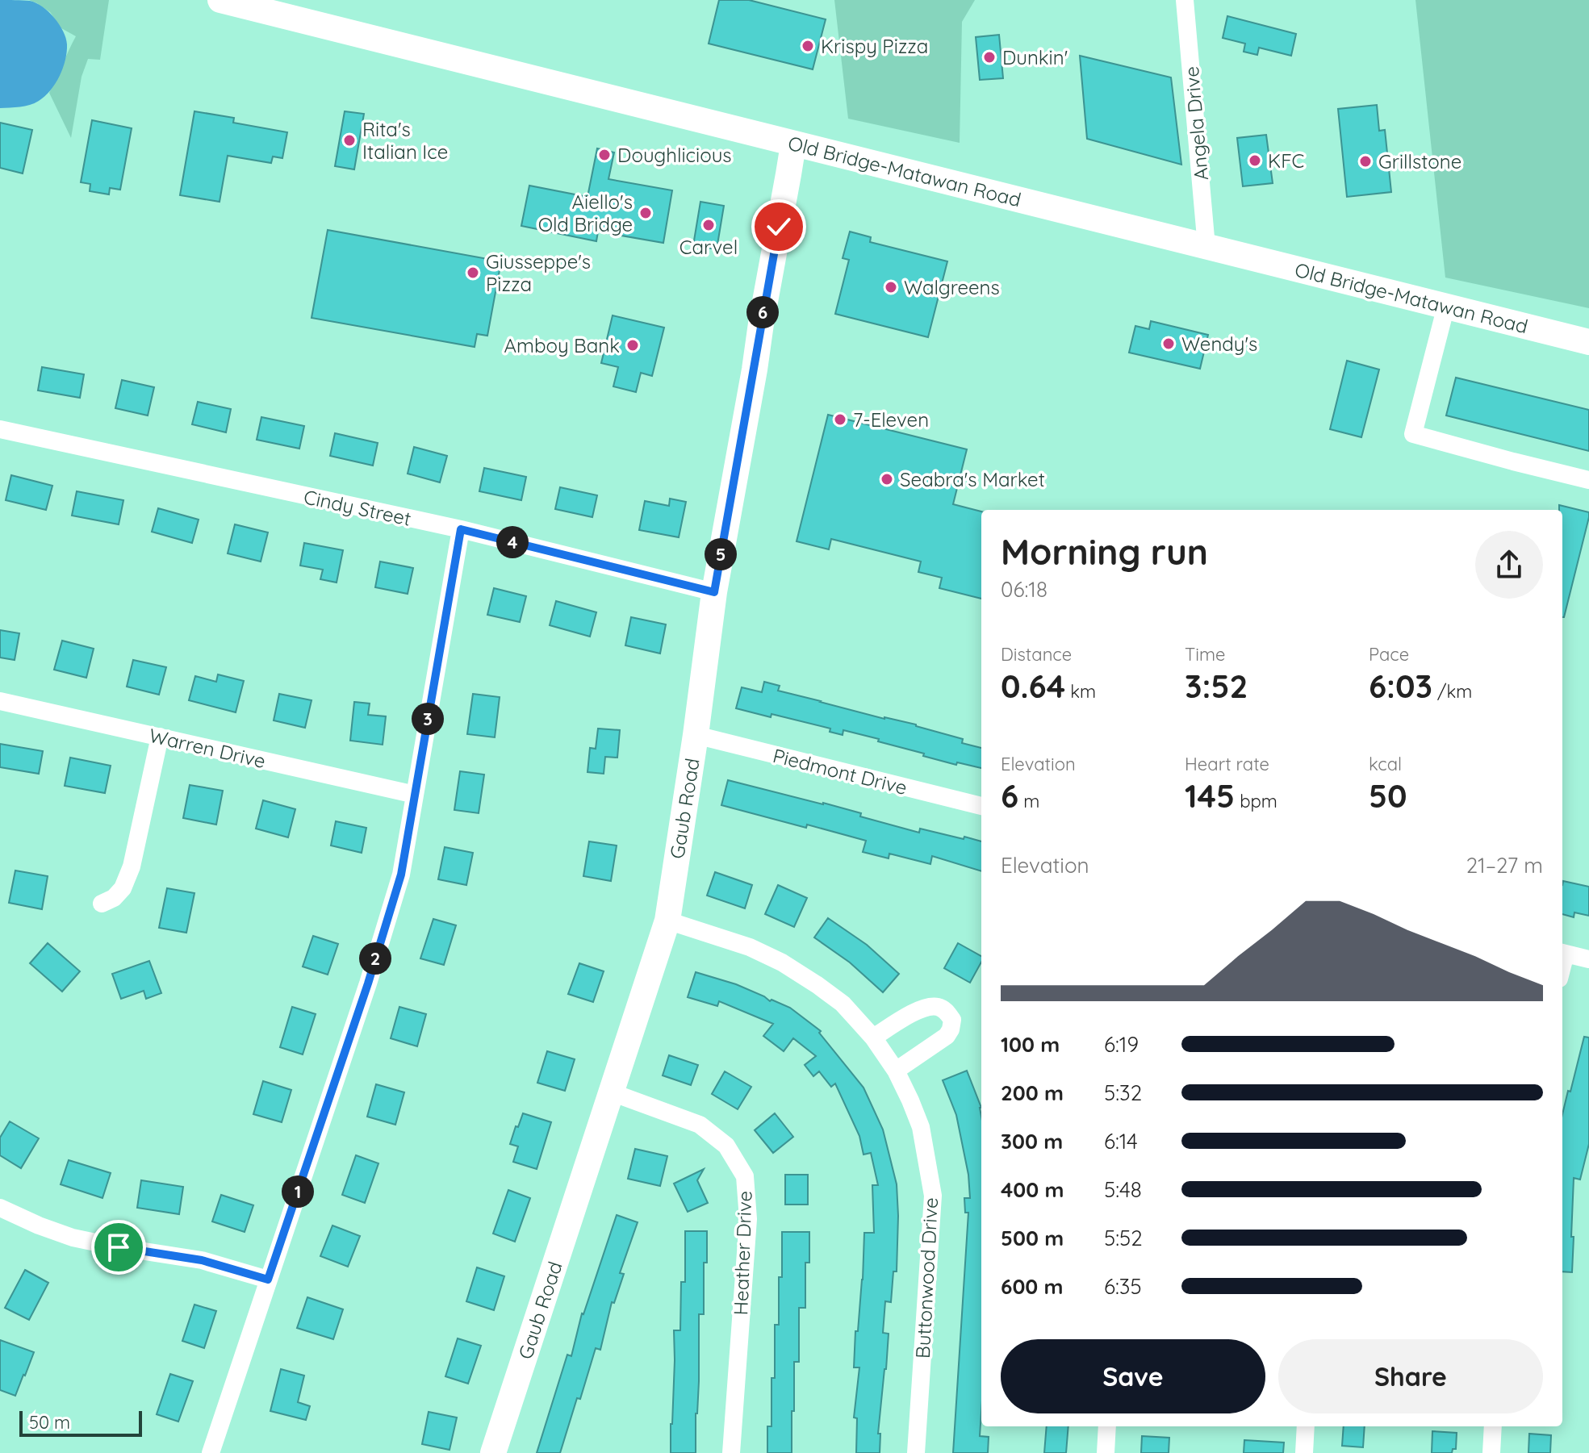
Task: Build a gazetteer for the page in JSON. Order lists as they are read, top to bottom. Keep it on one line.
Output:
{"streets":{"main road":["Old Bridge-Matawan Road","Gaub Road"],"street":["Angela Drive","Cindy Street","Warren Drive","Piedmont Drive","Heather Drive","Buttonwood Drive"]},"crossings":[["Angela Drive","Old Bridge-Matawan Road"],["Old Bridge-Matawan Road","Gaub Road"],["Cindy Street","Gaub Road"],["Piedmont Drive","Gaub Road"],["Gaub Road","Heather Drive"],["Gaub Road","Buttonwood Drive"]],"places":["Krispy Pizza","Dunkin'","Rita's Italian Ice","Doughlicious","KFC","Grillstone","Aiello's Old Bridge","Carvel","Giusseppe's Pizza","Walgreens","Wendy's","Amboy Bank","7-Eleven","Seabra's Market"],"scale_bar":"50 m","page":{"pins":["6","4","5","3","2","1"],"heading":["Morning run","06:18"],"stats":[["Distance","0.64 km"],["Time","3:52"],["Pace","6:03 /km"],["Elevation","6 m"],["Heart rate","145 bpm"],["kcal","50"]],"chart":["Elevation","21–27 m"],"list":[{"name":"100 m","note":"6:19"},{"name":"200 m","note":"5:32"},{"name":"300 m","note":"6:14"},{"name":"400 m","note":"5:48"},{"name":"500 m","note":"5:52"},{"name":"600 m","note":"6:35"}],"buttons":["Save","Share"],"scale":"50 m"}}
